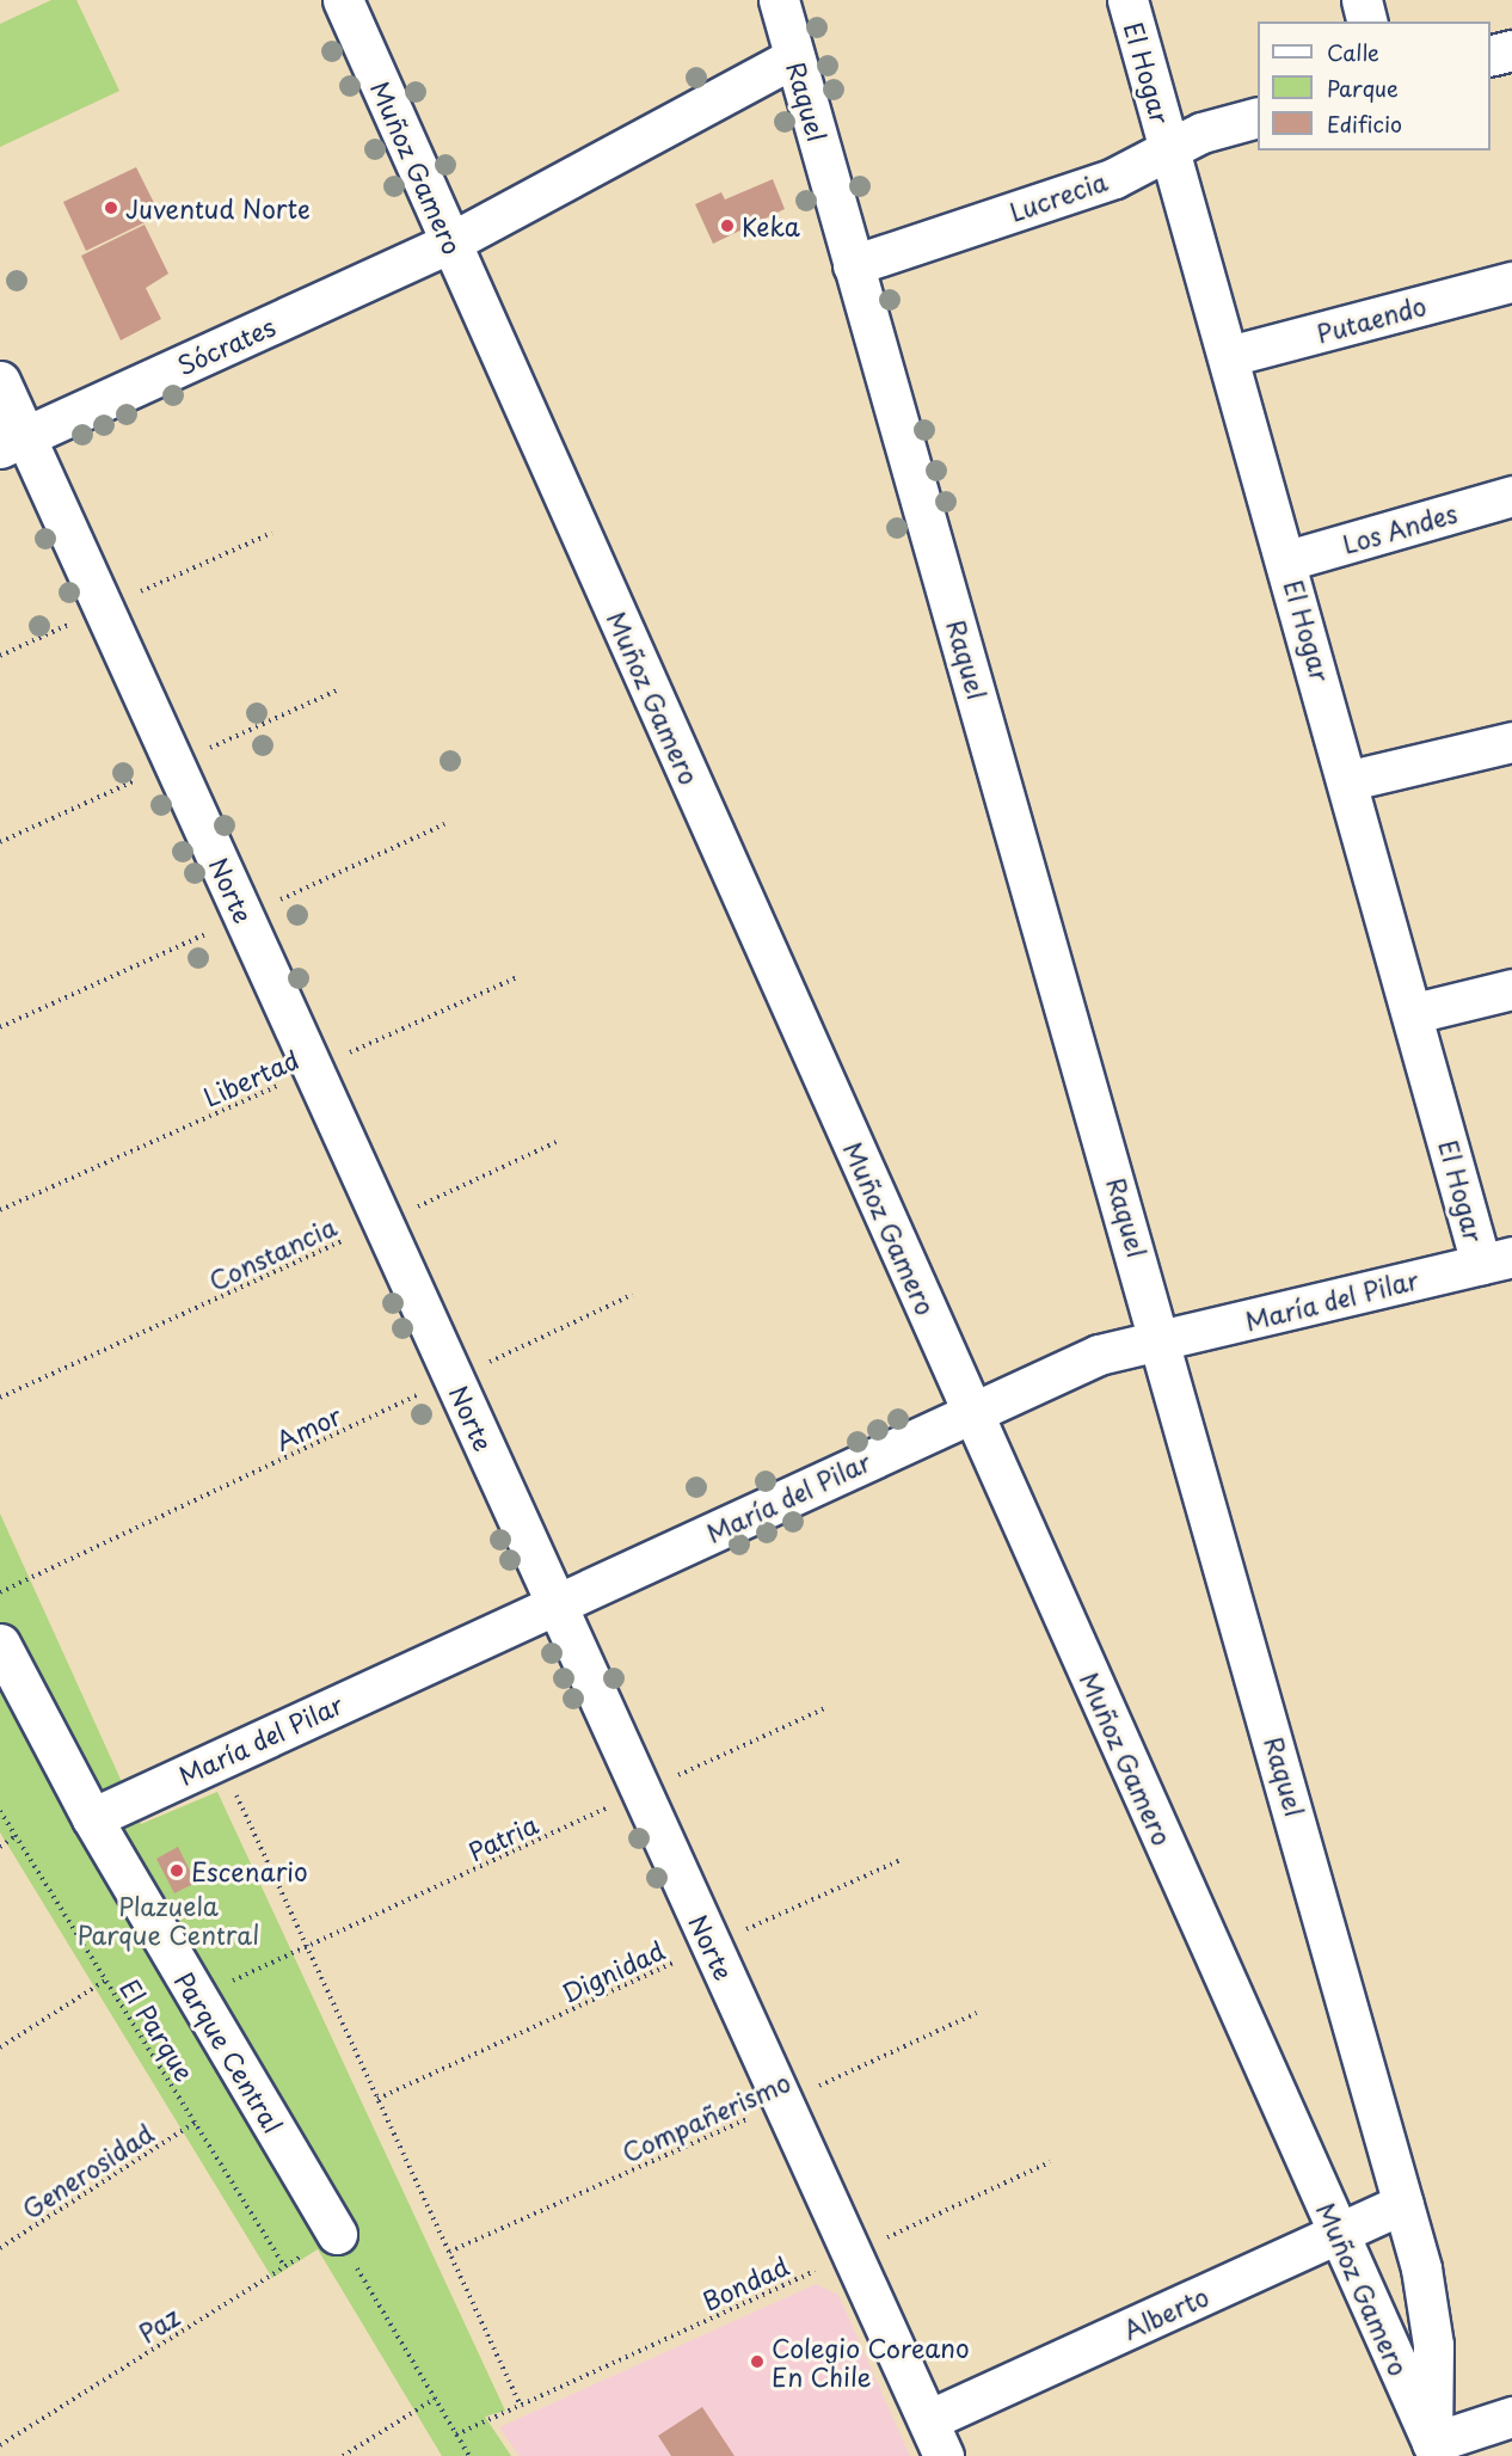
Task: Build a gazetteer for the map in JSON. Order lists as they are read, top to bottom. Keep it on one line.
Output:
{"streets":{"street":["El Hogar","Raquel","Muñoz Gamero","Lucrecia","Putaendo","Sócrates","Los Andes","Norte","María del Pilar","Parque Central","Alberto"],"path":["Libertad","Constancia","Amor","Patria","Dignidad","El Parque","Compañerismo","Generosidad","Bondad","Paz"]},"crossings":[["El Hogar","Lucrecia"],["El Hogar","Putaendo"],["El Hogar","Los Andes"],["El Hogar","María del Pilar"],["Raquel","Muñoz Gamero"],["Raquel","Lucrecia"],["Raquel","María del Pilar"],["Raquel","Alberto"],["Muñoz Gamero","Sócrates"],["Muñoz Gamero","María del Pilar"],["Muñoz Gamero","Alberto"],["Sócrates","Norte"],["Norte","Libertad"],["Norte","Constancia"],["Norte","María del Pilar"],["Norte","Amor"],["Norte","Patria"],["Norte","Dignidad"],["Norte","Compañerismo"],["Norte","Bondad"],["Norte","Alberto"],["María del Pilar","Parque Central"],["Patria","Parque Central"],["El Parque","Generosidad"],["El Parque","Paz"],["Parque Central","Paz"]],"parks":["Plazuela Parque Central"],"places":["Juventud Norte","Keka","Escenario","Colegio Coreano En Chile"],"legend":["Calle","Parque","Edificio"]}
